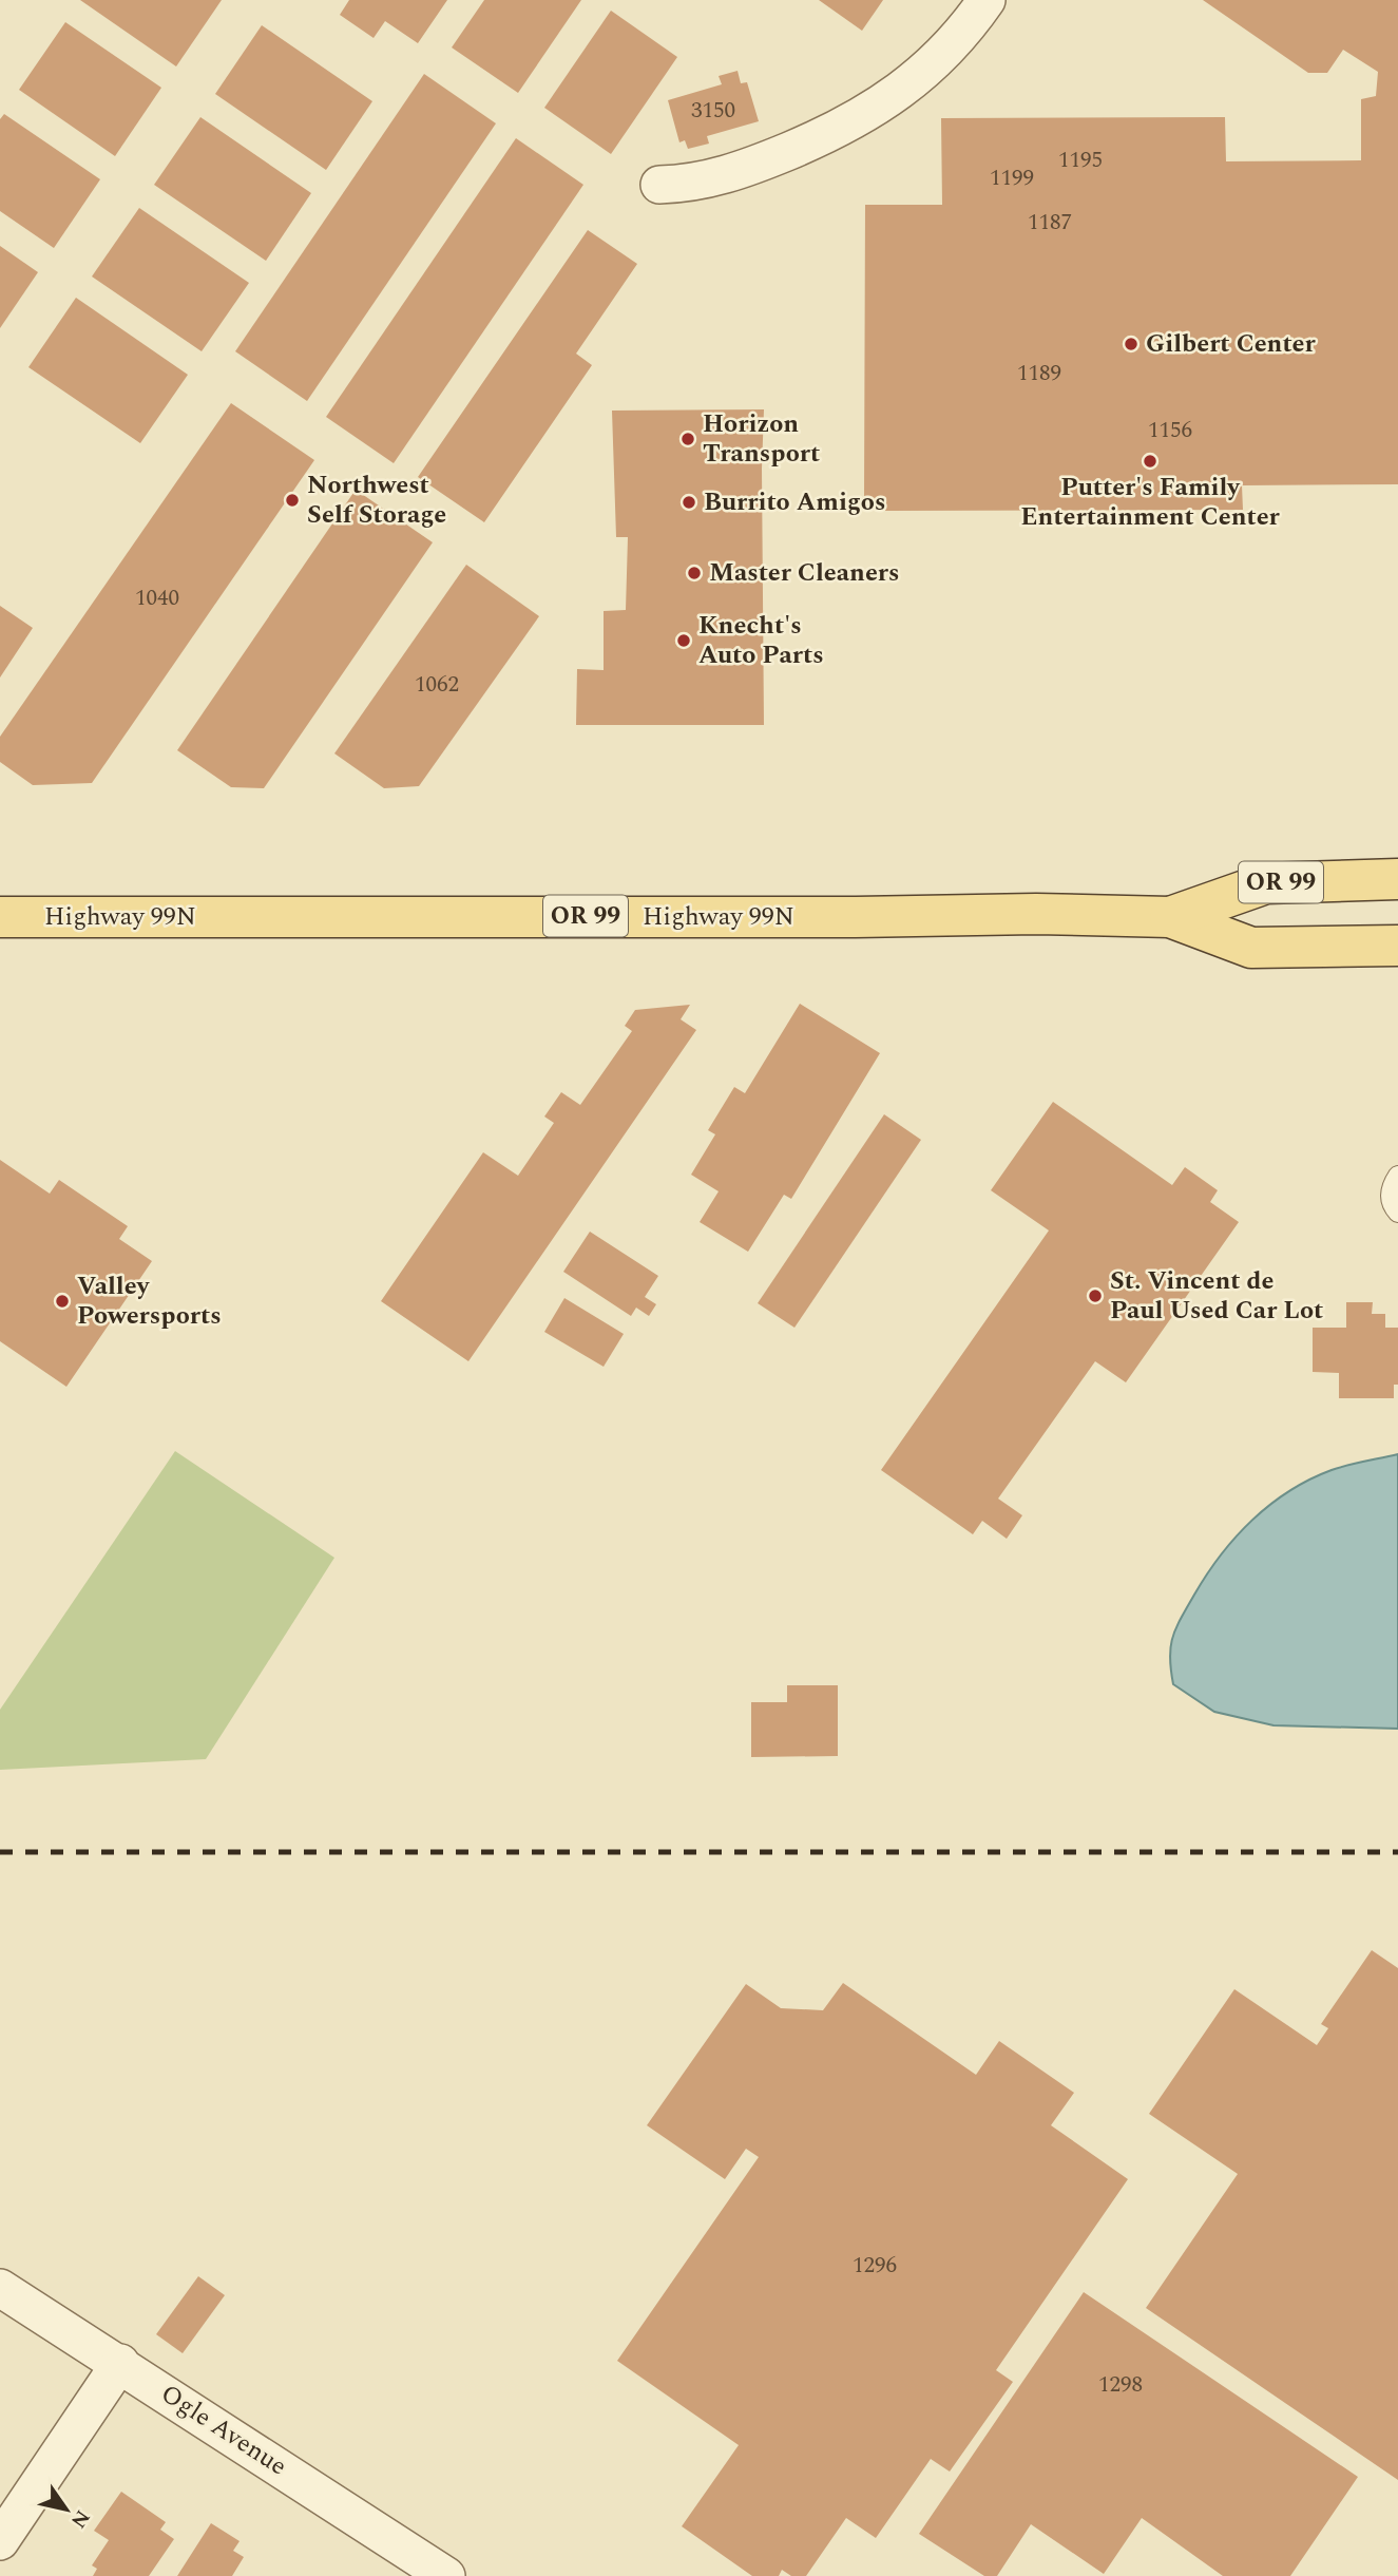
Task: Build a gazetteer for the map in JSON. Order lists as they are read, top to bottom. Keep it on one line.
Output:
{"streets":{"main road":["OR 99","Highway 99N"],"street":["Ogle Avenue"]},"places":["Gilbert Center","Horizon Transport","Putter's Family Entertainment Center","Northwest Self Storage","Burrito Amigos","Master Cleaners","Knecht's Auto Parts","St. Vincent de Paul Used Car Lot","Valley Powersports"],"house_numbers":["3150","1195","1199","1187","1189","1156","1040","1062","1296","1298"],"north":"bottom right"}
